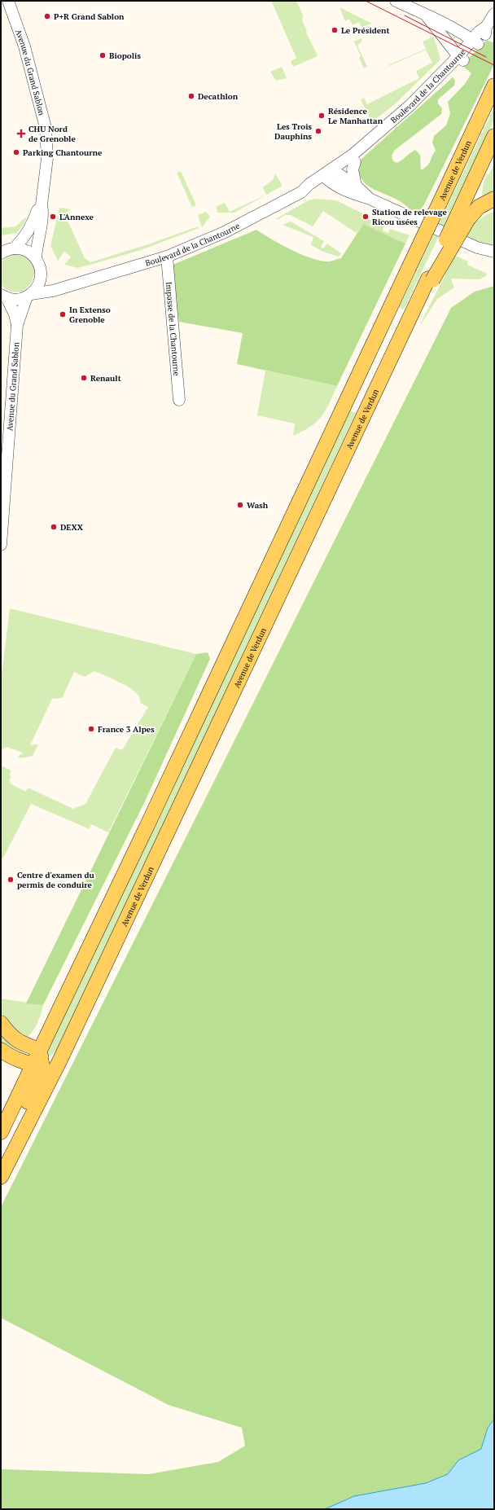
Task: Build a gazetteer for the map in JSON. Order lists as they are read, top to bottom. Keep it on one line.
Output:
{"streets":{"main road":["Avenue de Verdun"],"street":["Avenue du Grand Sablon","Boulevard de la Chantourne","Impasse de la Chantourne"]},"crossings":[["Avenue du Grand Sablon","Boulevard de la Chantourne"],["Boulevard de la Chantourne","Impasse de la Chantourne"]],"places":{"other":["P+R Grand Sablon","Le Président","Biopolis","Decathlon","Résidence Le Manhattan","Les Trois Dauphins","Parking Chantourne","L'Annexe","Station de relevage Ricou usées","In Extenso Grenoble","Renault","Wash","DEXX","France 3 Alpes","Centre d'examen du permis de conduire"],"health":["CHU Nord de Grenoble"]}}
